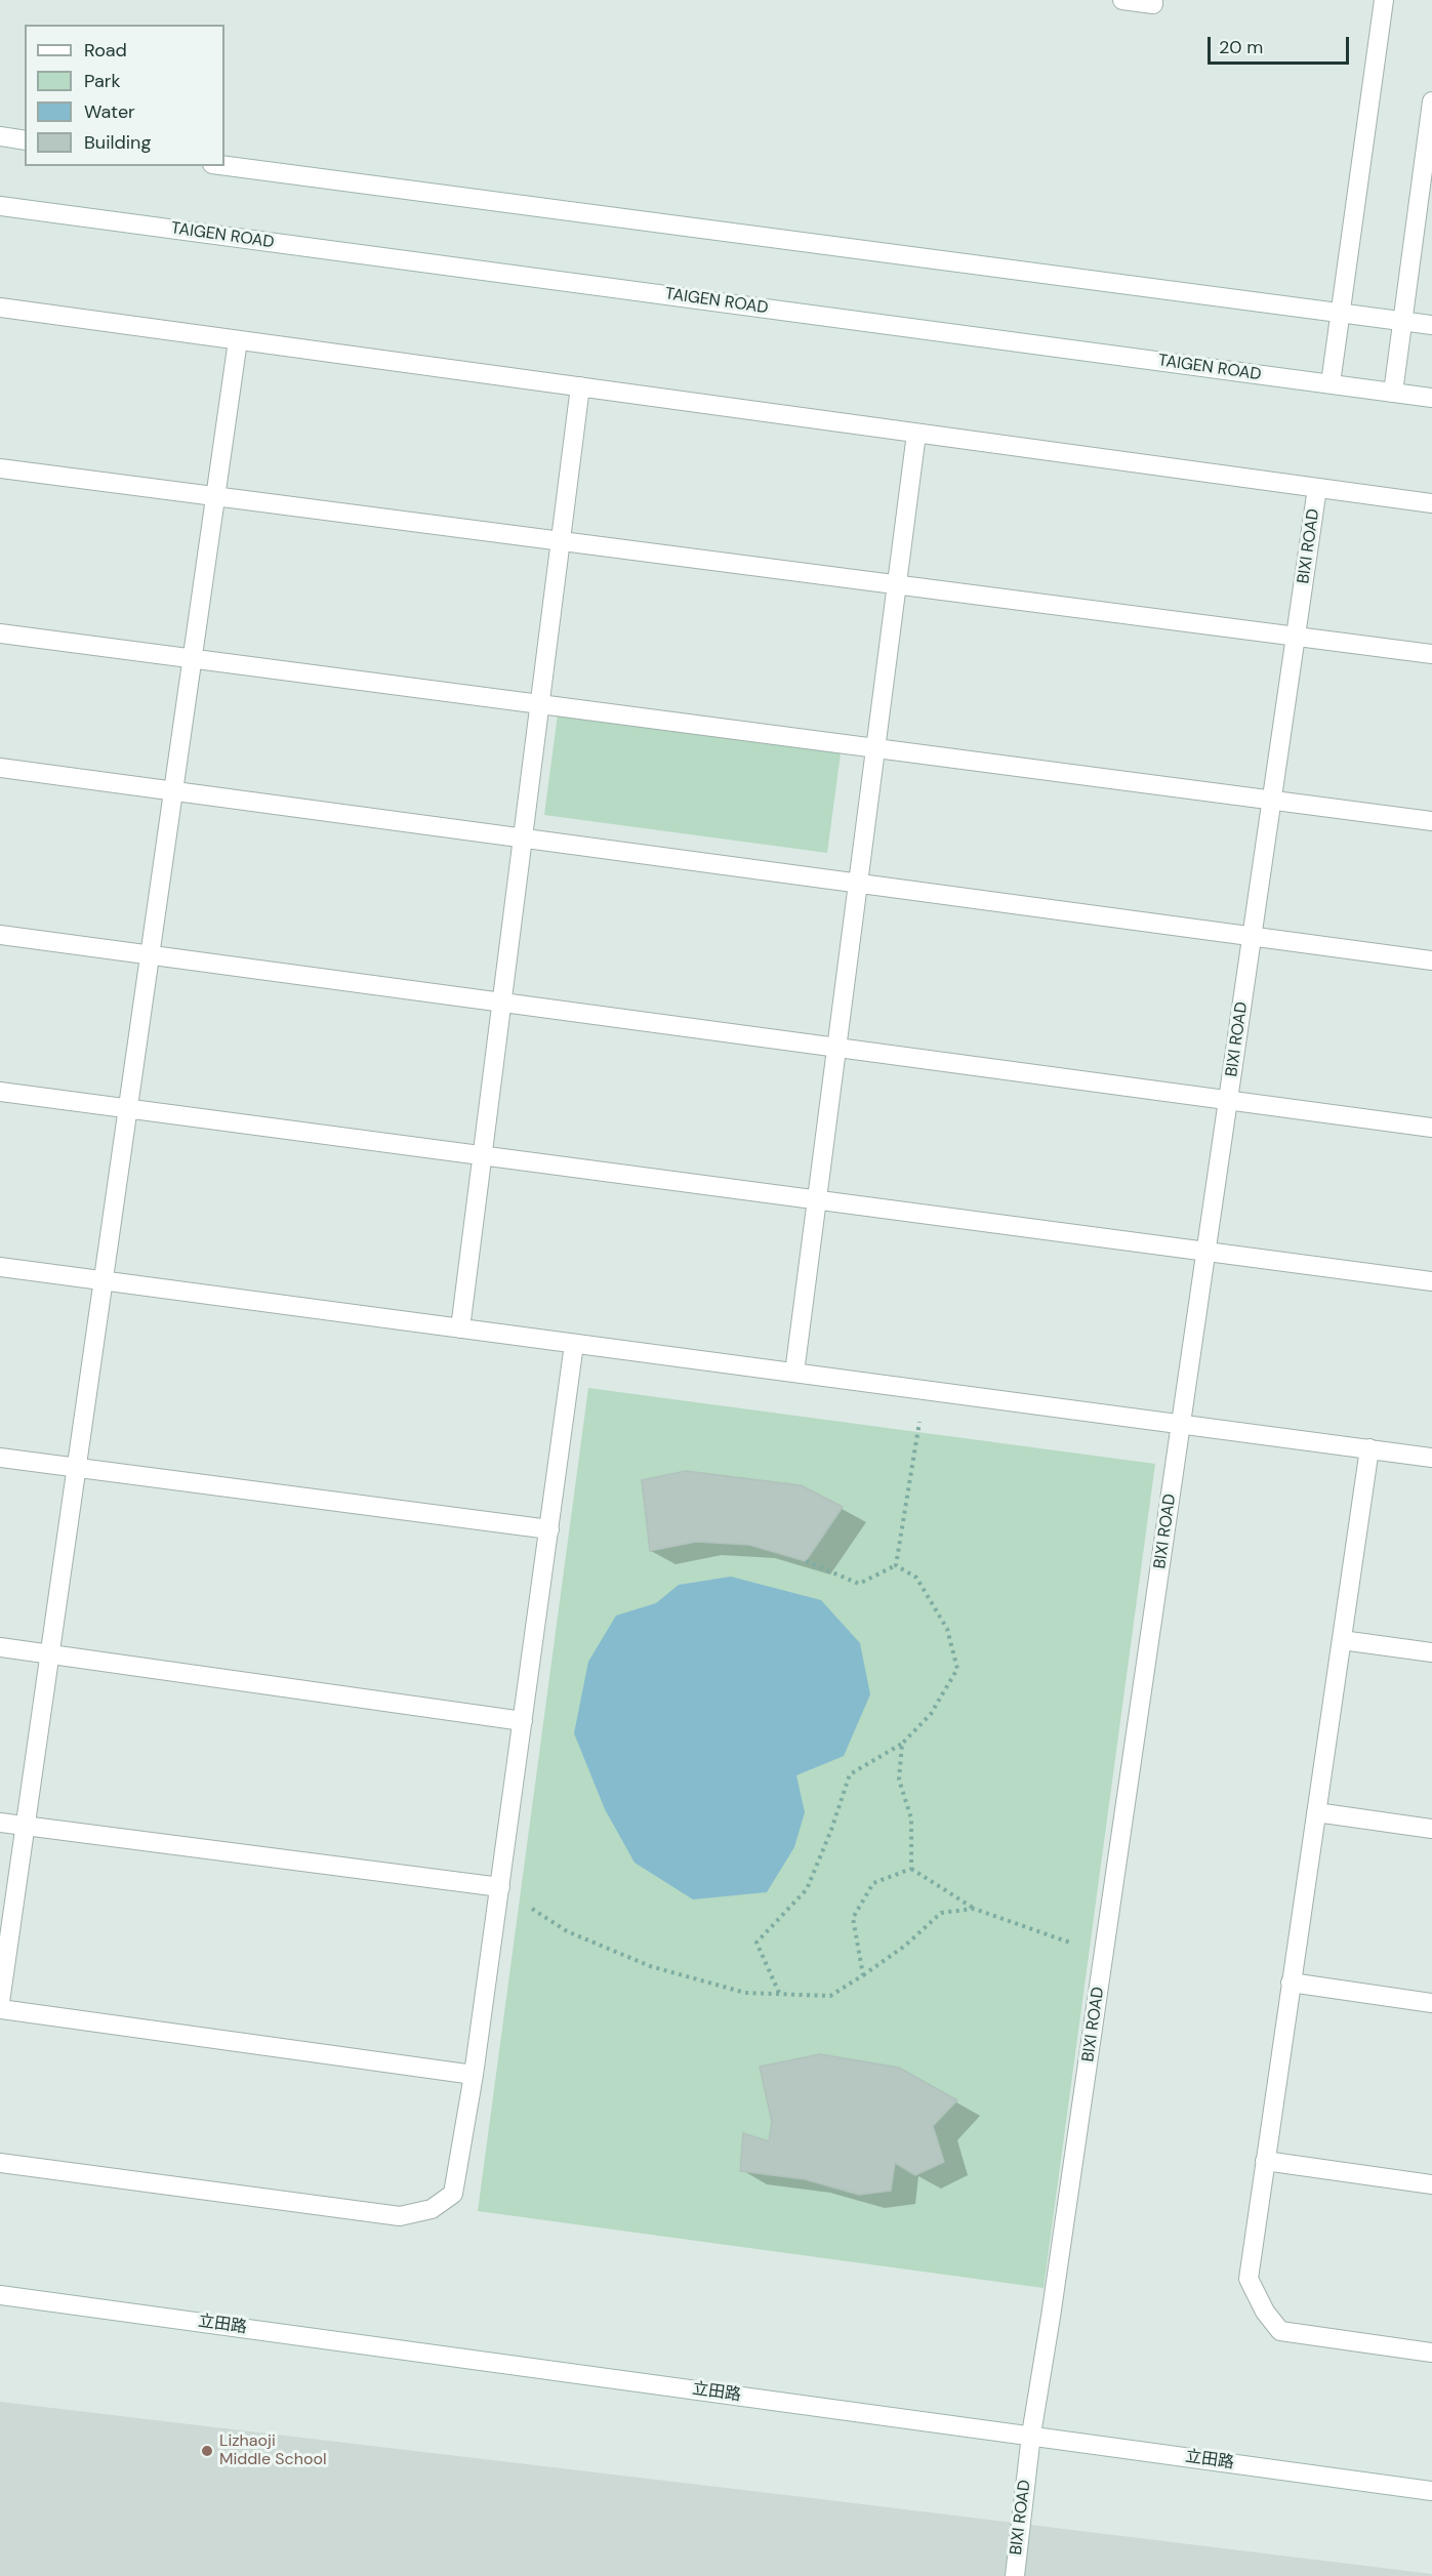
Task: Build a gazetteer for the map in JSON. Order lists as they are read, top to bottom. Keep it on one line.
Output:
{"streets":{"street":["TAIGEN ROAD","BIXI ROAD","立田路"]},"crossings":[["BIXI ROAD","立田路"]],"places":["Lizhaoji Middle School"],"legend":["Road","Park","Water","Building"],"scale_bar":"20 m"}
